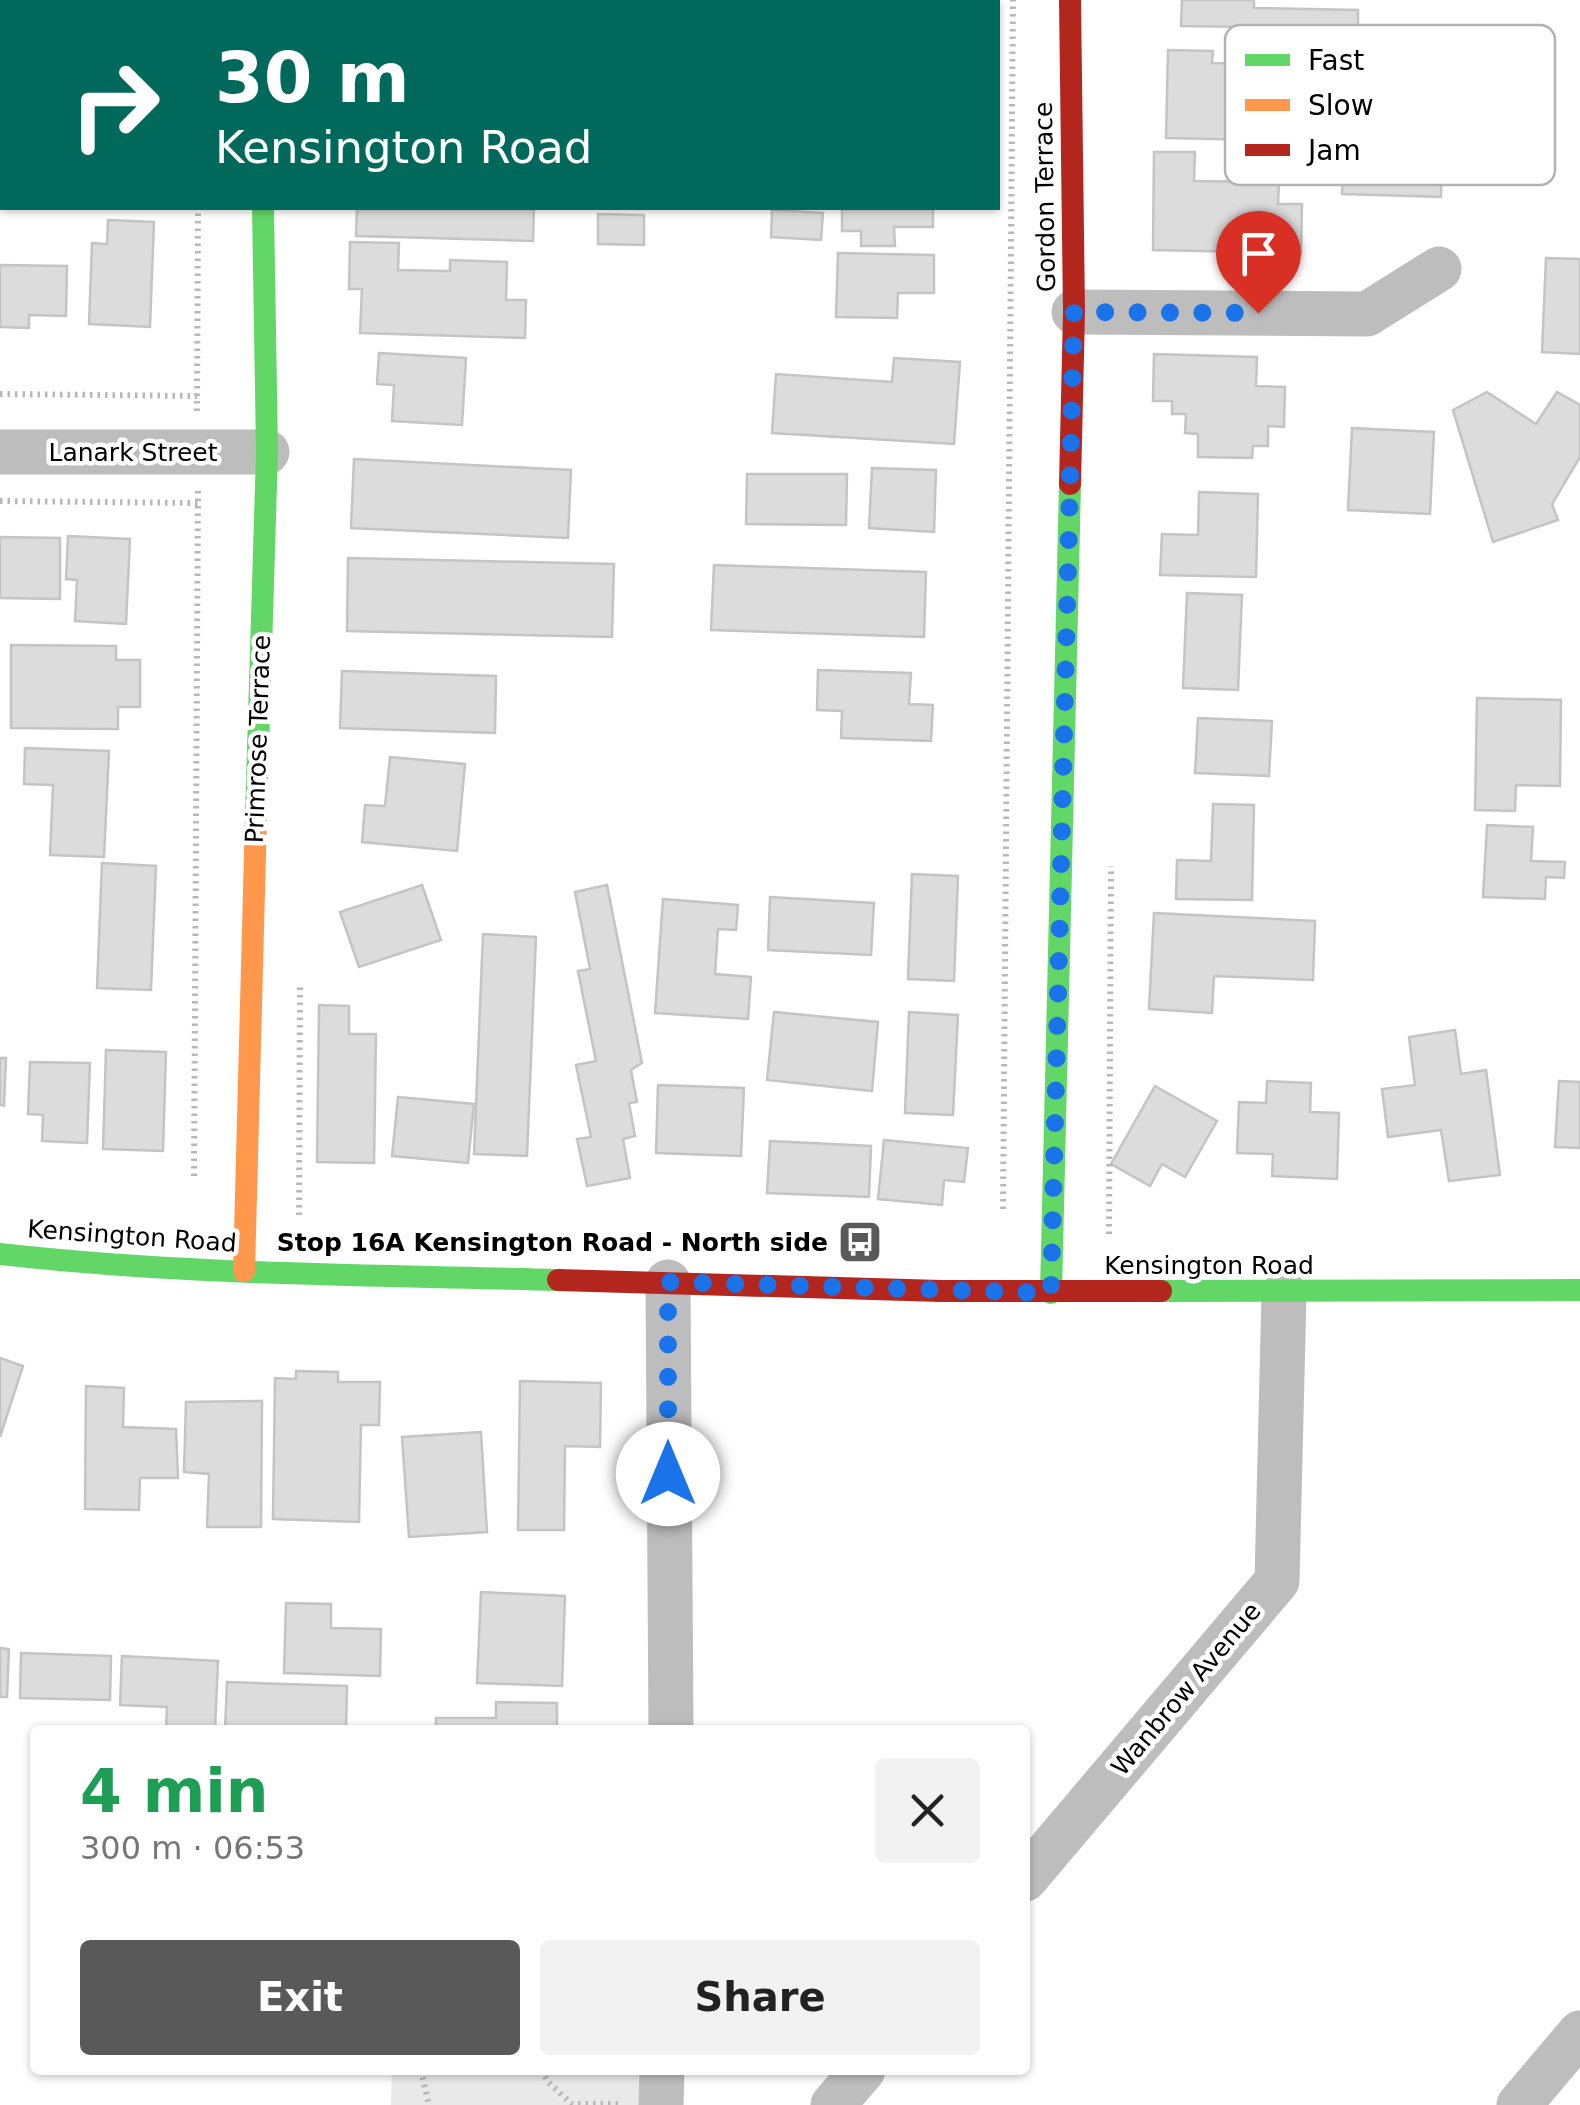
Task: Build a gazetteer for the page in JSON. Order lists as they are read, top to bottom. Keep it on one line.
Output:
{"streets":{"street":["Gordon Terrace","Lanark Street","Primrose Terrace","Kensington Road","Wanbrow Avenue"]},"crossings":[["Gordon Terrace","Kensington Road"],["Lanark Street","Primrose Terrace"],["Primrose Terrace","Kensington Road"],["Kensington Road","Wanbrow Avenue"]],"places":{"bus stop":["Stop 16A Kensington Road - North side"]},"legend":["Fast","Slow","Jam"],"page":{"turn":["30 m","Kensington Road"],"heading":["4 min","300 m · 06:53"],"buttons":["Exit","Share"]}}
